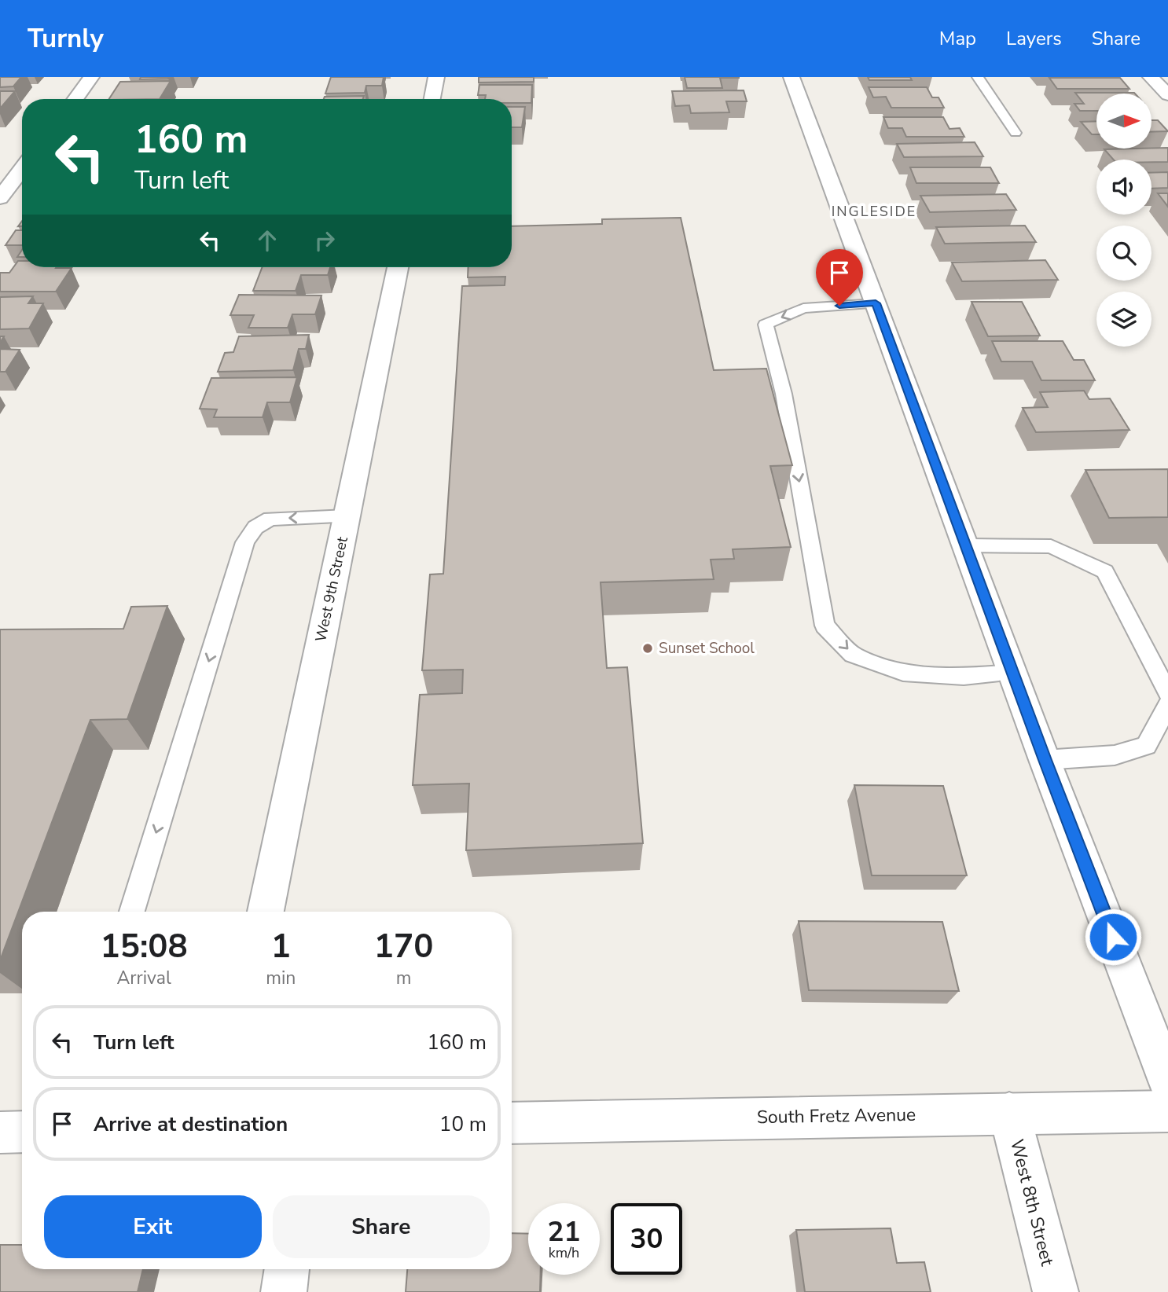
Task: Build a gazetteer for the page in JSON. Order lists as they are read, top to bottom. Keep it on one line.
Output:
{"streets":{"street":["West 9th Street","South Fretz Avenue","West 8th Street"]},"crossings":[["South Fretz Avenue","West 8th Street"]],"districts":["INGLESIDE"],"places":["Sunset School"],"north":"right","page":{"header":"Turnly","nav":["Map","Layers","Share"],"turn":["160 m","Turn left"],"eta":["15:08","Arrival","1","min","170","m"],"list":[{"name":"Turn left","value":"160 m"},{"name":"Arrive at destination","value":"10 m"}],"buttons":["Exit","Share"],"speed":"21 km/h","limit":"30"}}
